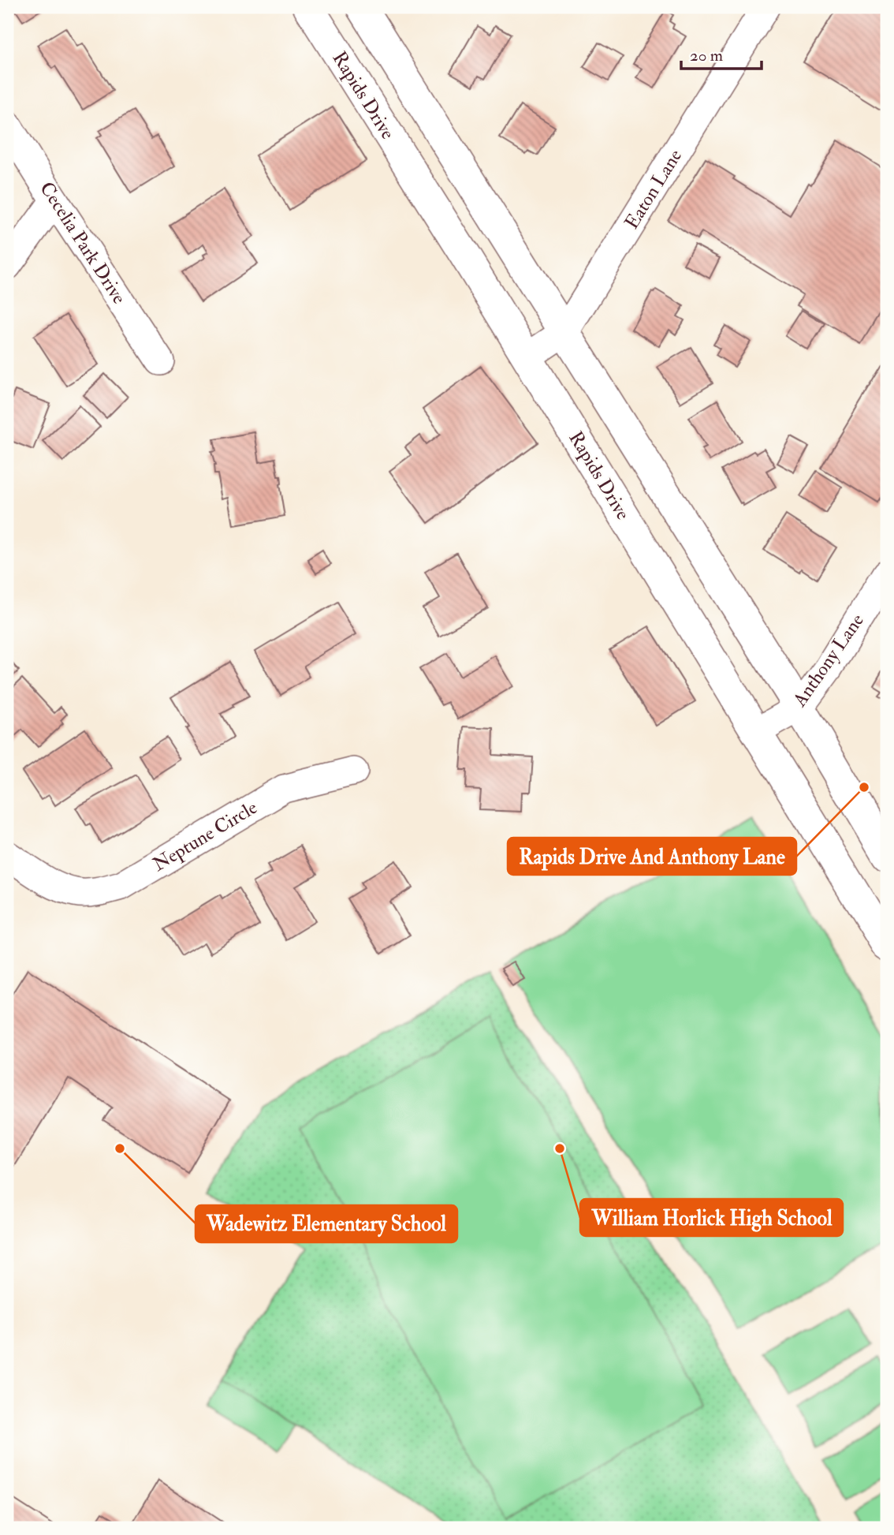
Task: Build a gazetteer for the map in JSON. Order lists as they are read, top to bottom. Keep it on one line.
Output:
{"streets":{"street":["Rapids Drive","Eaton Lane","Cecelia Park Drive","Anthony Lane","Neptune Circle"]},"crossings":[["Rapids Drive","Eaton Lane"],["Rapids Drive","Anthony Lane"]],"places":["Rapids Drive And Anthony Lane","Wadewitz Elementary School","William Horlick High School"],"scale_bar":"20 m"}
